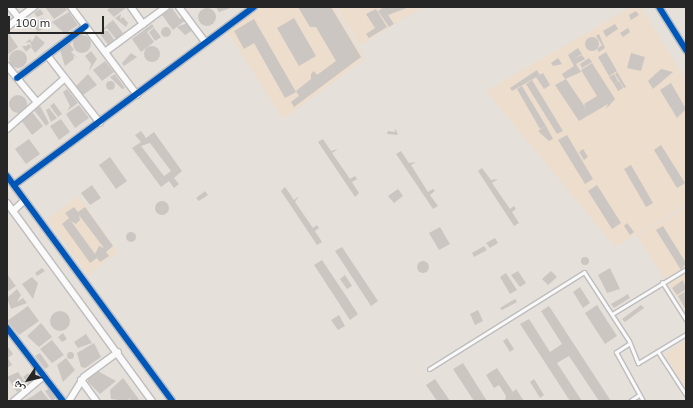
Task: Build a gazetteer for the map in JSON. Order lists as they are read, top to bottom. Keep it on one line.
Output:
{"scale_bar":"100 m","north":"bottom left"}
